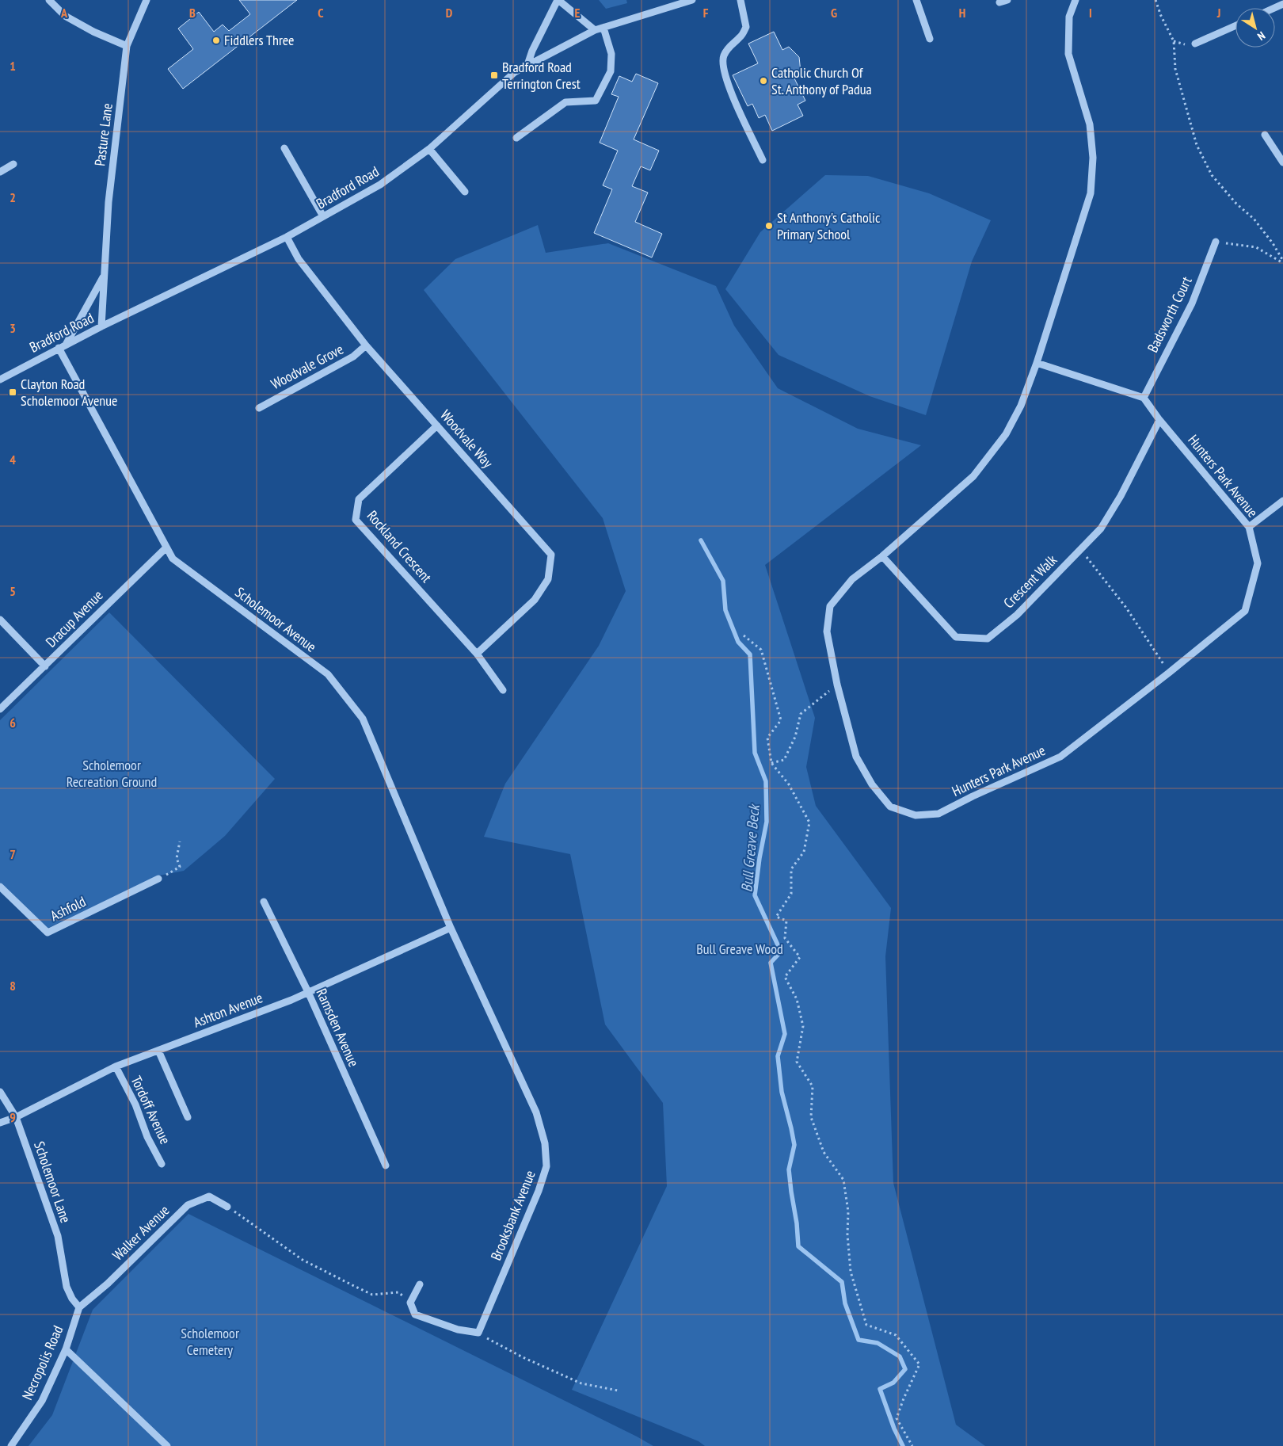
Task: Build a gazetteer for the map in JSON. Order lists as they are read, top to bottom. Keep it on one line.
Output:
{"streets":{"street":["Pasture Lane","Bradford Road","Badsworth Court","Woodvale Grove","Woodvale Way","Hunters Park Avenue","Rockland Crescent","Crescent Walk","Dracup Avenue","Scholemoor Avenue","Ashfold","Ashton Avenue","Ramsden Avenue","Tordoff Avenue","Scholemoor Lane","Brooksbank Avenue","Walker Avenue","Necropolis Road"]},"crossings":[["Pasture Lane","Bradford Road"],["Bradford Road","Woodvale Way"],["Bradford Road","Scholemoor Avenue"],["Badsworth Court","Hunters Park Avenue"],["Woodvale Grove","Woodvale Way"],["Woodvale Way","Rockland Crescent"],["Hunters Park Avenue","Crescent Walk"],["Dracup Avenue","Scholemoor Avenue"],["Scholemoor Avenue","Ashton Avenue"],["Scholemoor Avenue","Brooksbank Avenue"],["Ashton Avenue","Ramsden Avenue"],["Ashton Avenue","Tordoff Avenue"],["Ashton Avenue","Scholemoor Lane"],["Ashton Avenue","Brooksbank Avenue"],["Scholemoor Lane","Walker Avenue"],["Scholemoor Lane","Necropolis Road"],["Walker Avenue","Necropolis Road"]],"water":["Bull Greave Beck"],"parks":["Scholemoor Recreation Ground","Bull Greave Wood","Scholemoor Cemetery"],"places":{"other":["Fiddlers Three","Catholic Church Of St. Anthony of Padua","St Anthony's Catholic Primary School"],"transit":["Bradford Road Terrington Crest","Clayton Road Scholemoor Avenue"]},"north":"bottom right","grid":{"columns":["A","B","C","D","E","F","G","H","I","J"],"rows":["1","2","3","4","5","6","7","8","9"]}}
